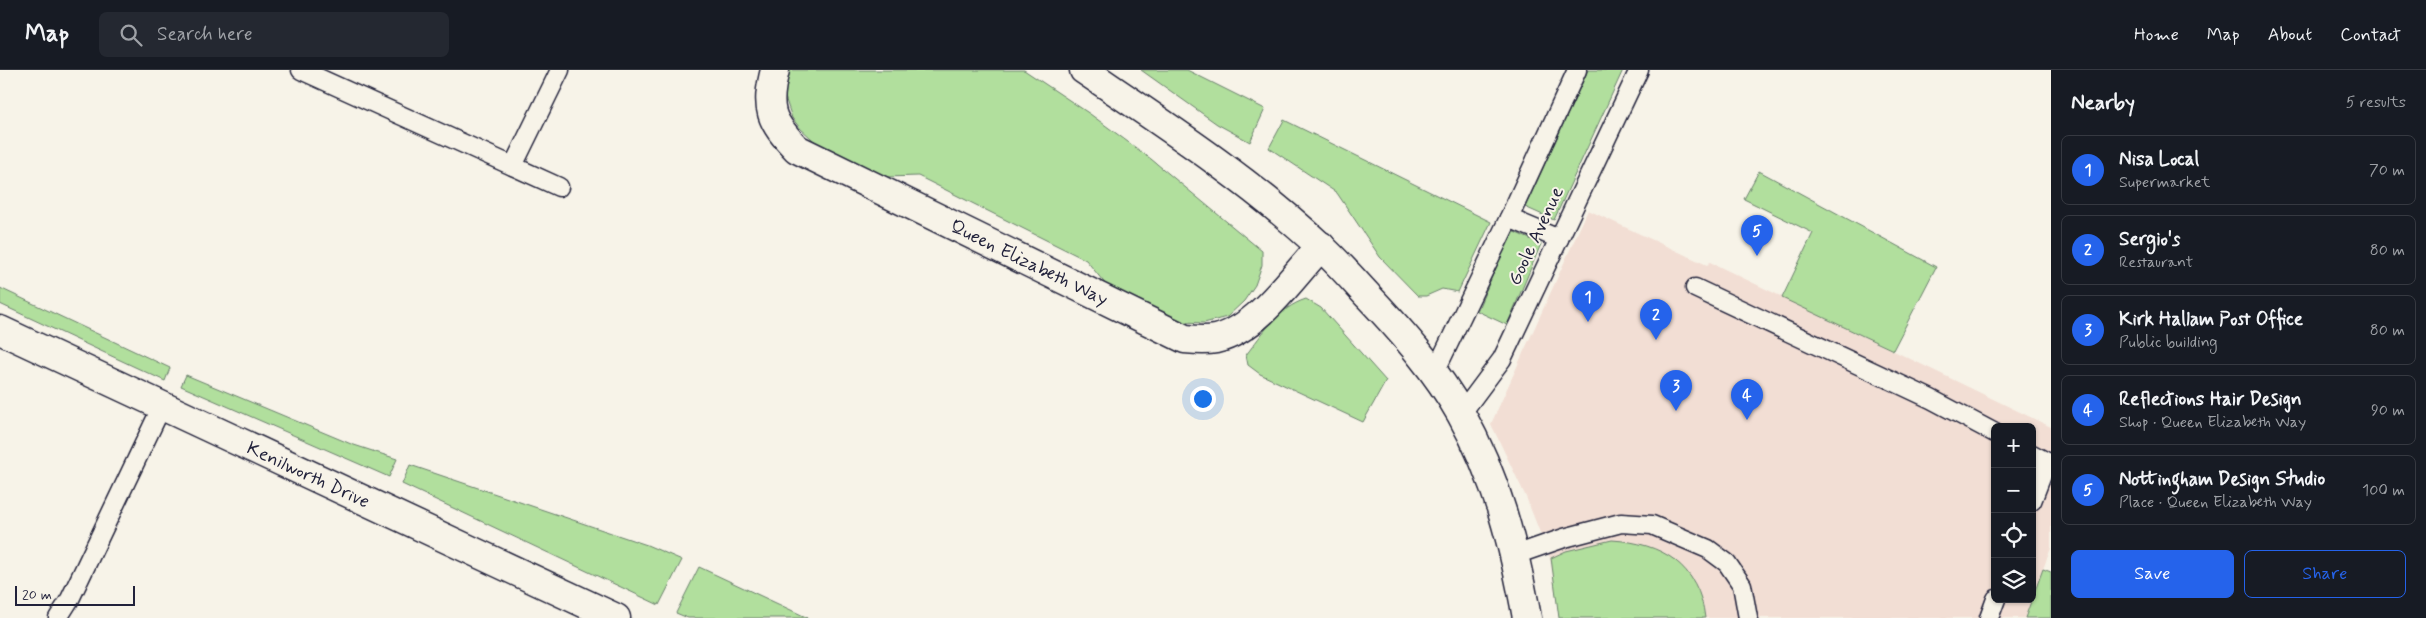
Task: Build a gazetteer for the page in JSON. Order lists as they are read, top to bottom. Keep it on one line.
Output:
{"streets":{"street":["Queen Elizabeth Way","Kenilworth Drive"],"lane":["Goole Avenue"]},"scale_bar":"20 m","page":{"header":"Map","search":"Search here","nav":["Home","Map","About","Contact"],"heading":["Nearby","5 results"],"list":[{"mark":"1","name":"Nisa Local","note":"Supermarket","value":"70 m"},{"mark":"2","name":"Sergio's","note":"Restaurant","value":"80 m"},{"mark":"3","name":"Kirk Hallam Post Office","note":"Public building","value":"80 m"},{"mark":"4","name":"Reflections Hair Design","note":"Shop · Queen Elizabeth Way","value":"90 m"},{"mark":"5","name":"Nottingham Design Studio","note":"Place · Queen Elizabeth Way","value":"100 m"}],"pins":["5","1","2","3","4"],"map_buttons":["+","−"],"buttons":["Save","Share"],"scale":"20 m"}}
